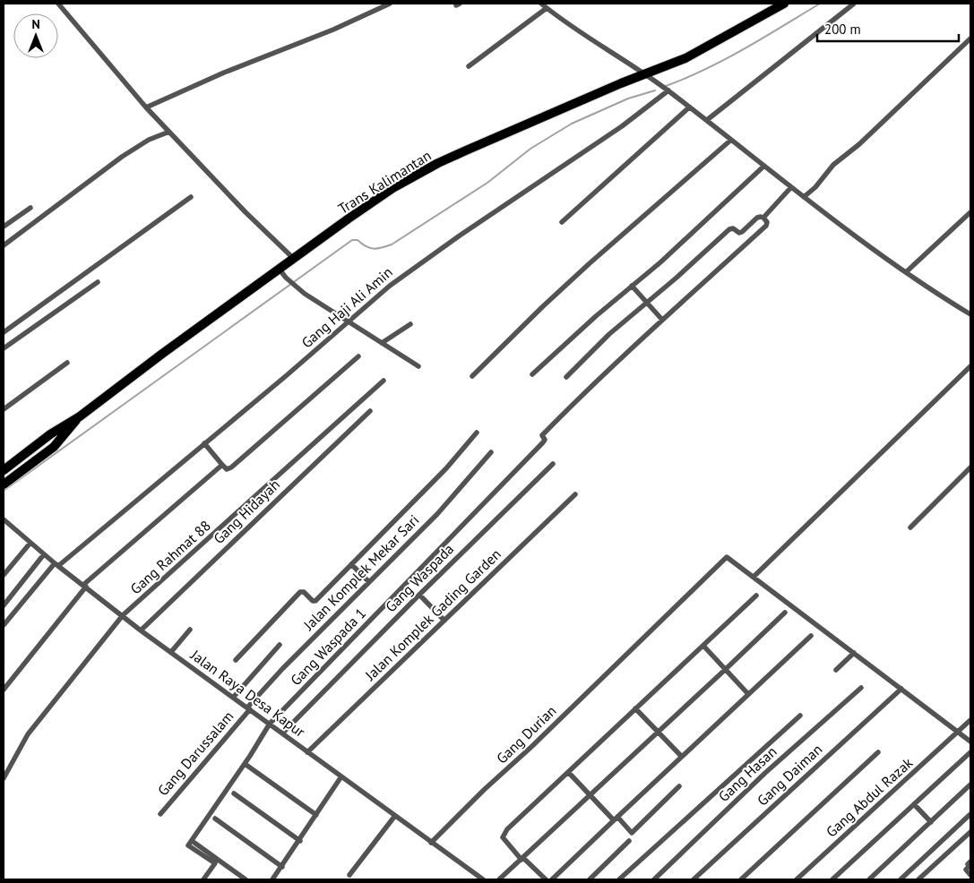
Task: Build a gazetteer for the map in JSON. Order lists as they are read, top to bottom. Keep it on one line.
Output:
{"streets":{"highway":["Trans Kalimantan"],"street":["Gang Haji Ali Amin","Gang Hidayah","Gang Rahmat 88","Jalan Komplek Mekar Sari","Gang Waspada","Jalan Komplek Gading Garden","Gang Waspada 1","Jalan Raya Desa Kapur","Gang Durian","Gang Darussalam","Gang Hasan","Gang Daiman","Gang Abdul Razak"]},"crossings":[["Gang Haji Ali Amin","Jalan Raya Desa Kapur"],["Gang Hidayah","Jalan Raya Desa Kapur"],["Gang Rahmat 88","Jalan Raya Desa Kapur"],["Jalan Komplek Mekar Sari","Jalan Raya Desa Kapur"],["Jalan Komplek Mekar Sari","Gang Darussalam"],["Gang Waspada","Jalan Raya Desa Kapur"],["Jalan Komplek Gading Garden","Jalan Raya Desa Kapur"],["Gang Waspada 1","Jalan Raya Desa Kapur"],["Jalan Raya Desa Kapur","Gang Durian"],["Jalan Raya Desa Kapur","Gang Darussalam"]],"scale_bar":"200 m","north":"top"}
